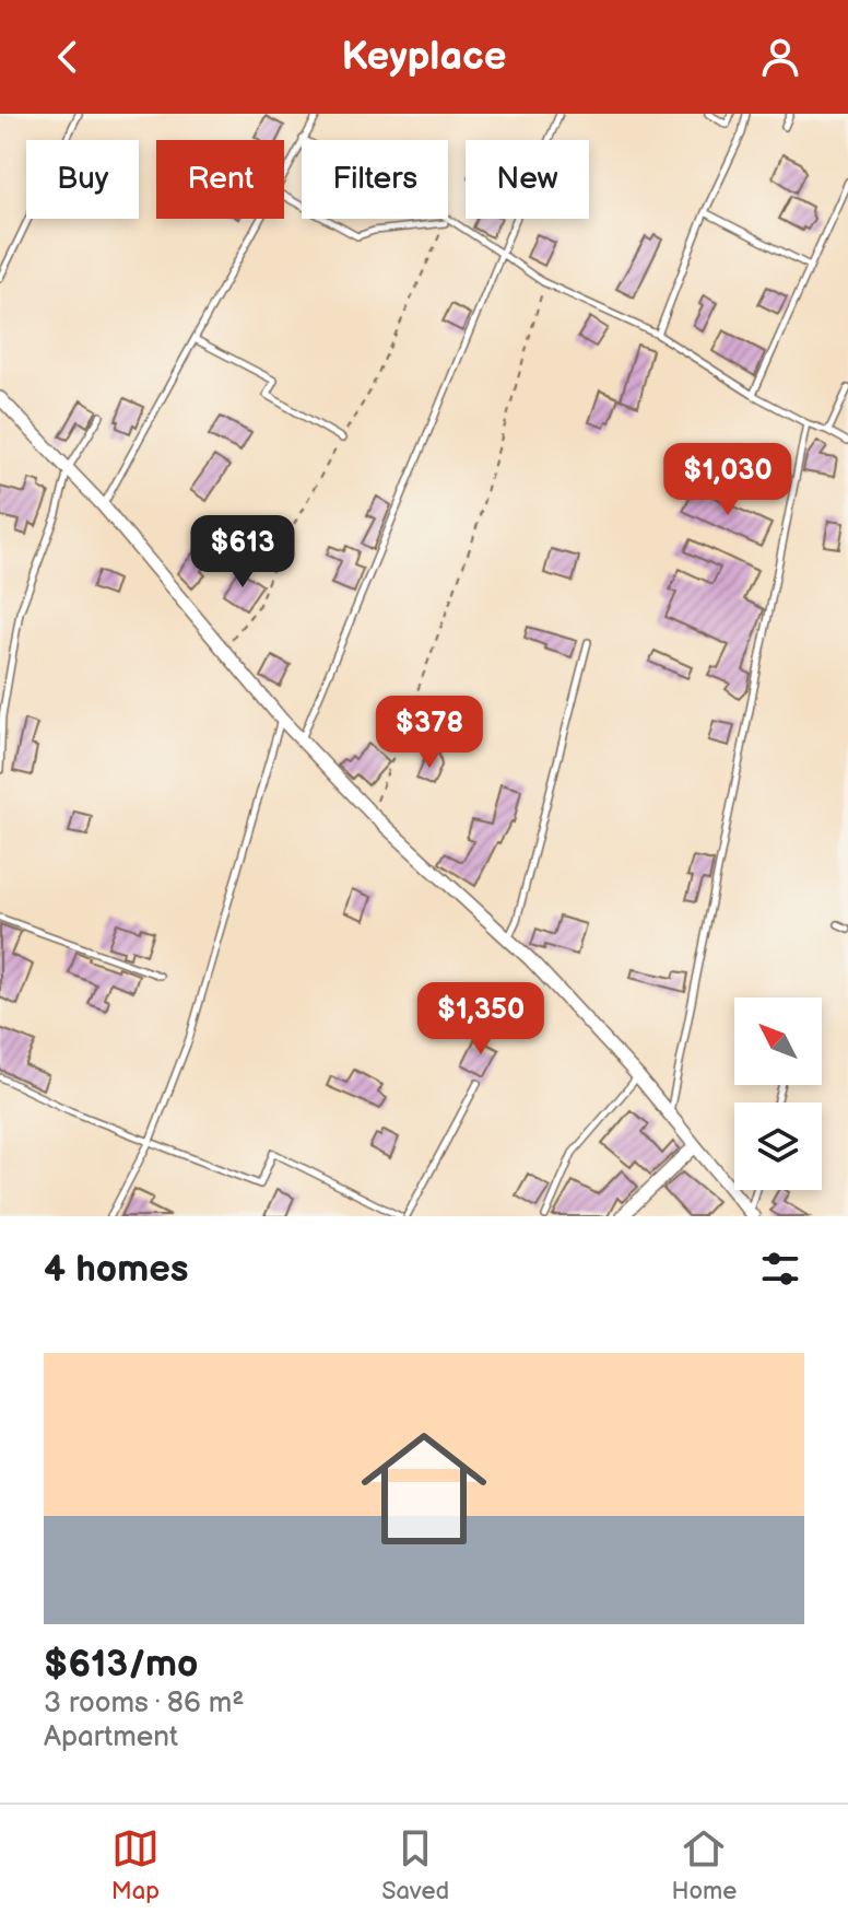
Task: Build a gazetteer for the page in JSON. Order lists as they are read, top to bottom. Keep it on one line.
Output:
{"north":"top left","page":{"header":"Keyplace","chip":["Buy","Rent","Filters","New"],"price":["$1,030","$613","$378","$1,350"],"heading":"4 homes","list":[{"name":"$613/mo","note":"3 rooms · 86 m² · Apartment"}],"tabs":["Map","Saved","Home"]}}
